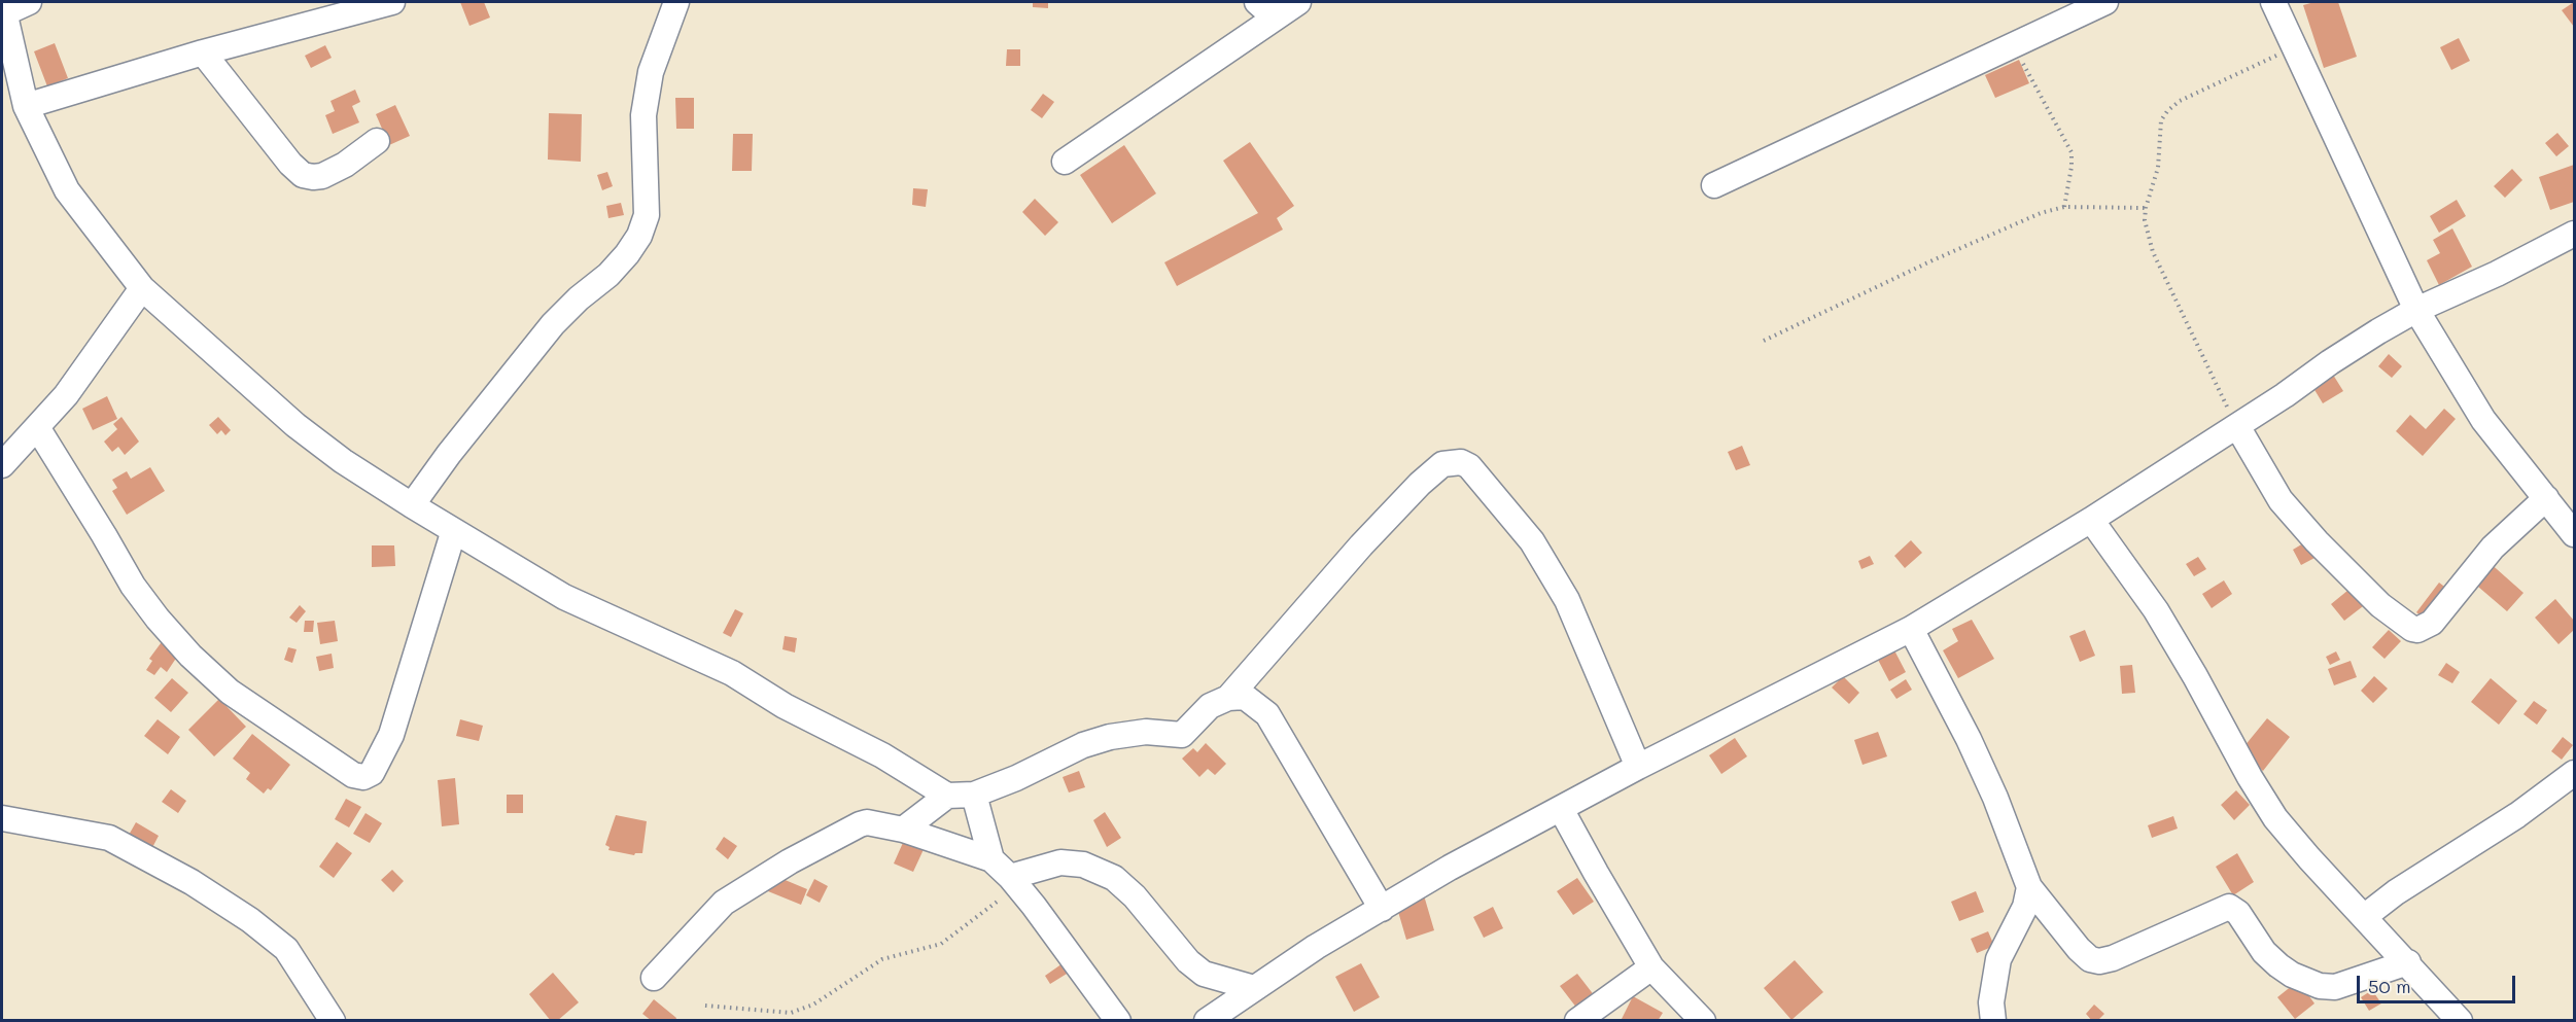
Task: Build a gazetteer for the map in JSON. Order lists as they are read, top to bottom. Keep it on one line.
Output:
{"scale_bar":"50 m"}
